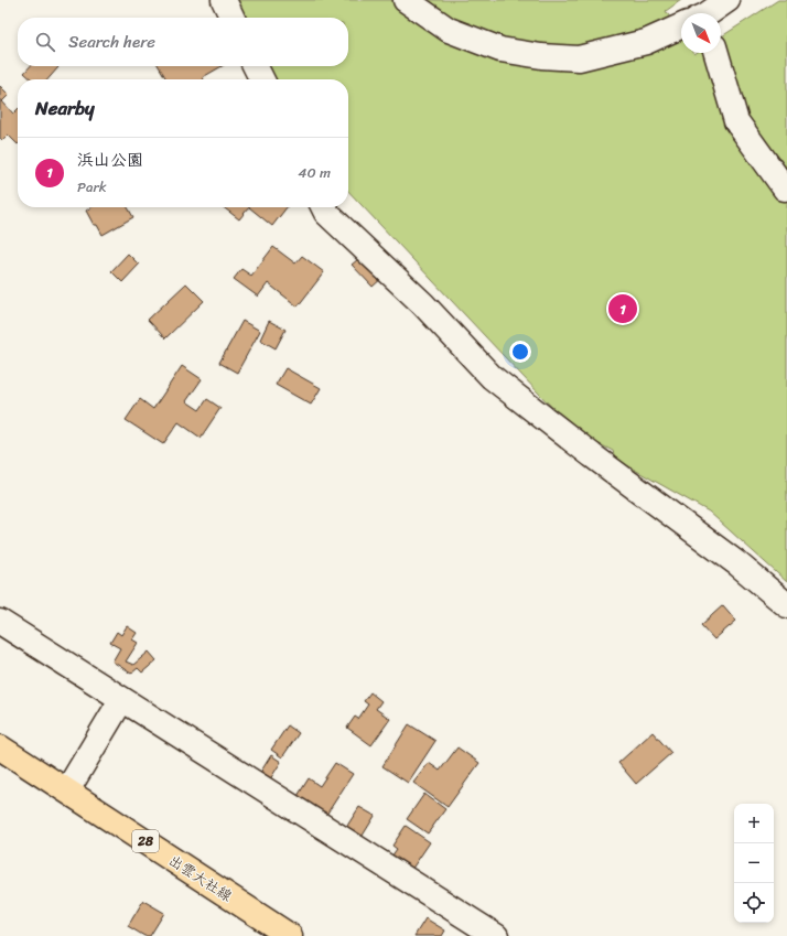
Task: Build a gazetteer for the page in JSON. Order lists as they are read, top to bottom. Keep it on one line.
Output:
{"streets":{"main road":["28","出雲大社線"]},"north":"bottom right","page":{"search":"Search here","heading":"Nearby","list":[{"mark":"1","name":"浜山公園","note":"Park","value":"40 m"}],"pins":"1","map_buttons":["+","−"]}}
